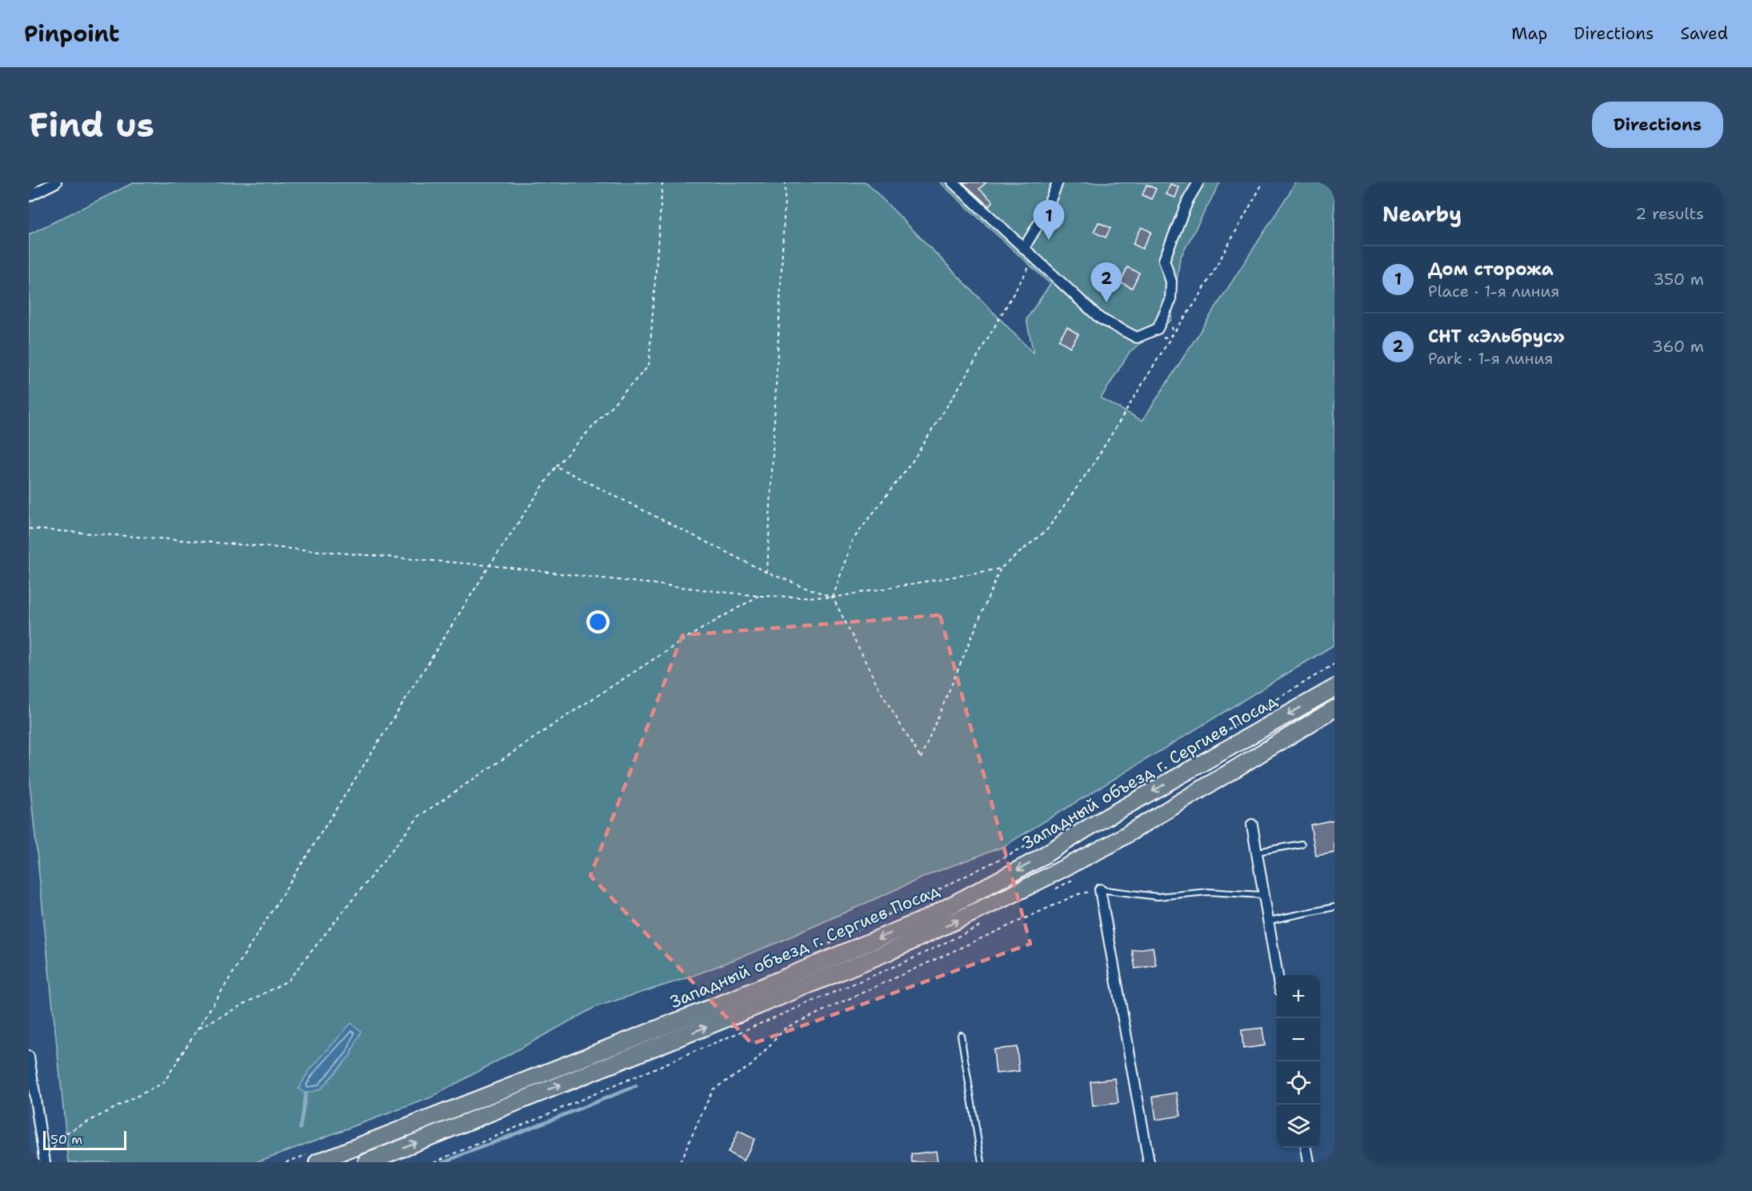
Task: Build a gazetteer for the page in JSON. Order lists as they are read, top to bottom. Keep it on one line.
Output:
{"streets":{"main road":["Западный объезд г. Сергиев Посад"]},"scale_bar":"50 m","page":{"header":"Pinpoint","nav":["Map","Directions","Saved"],"buttons":"Directions","title":"Find us","heading":["Nearby","2 results"],"pins":["1","2"],"list":[{"mark":"1","name":"Дом сторожа","note":"Place · 1-я линия","value":"350 m"},{"mark":"2","name":"СНТ «Эльбрус»","note":"Park · 1-я линия","value":"360 m"}],"map_buttons":["+","−"],"scale":"50 m"}}
